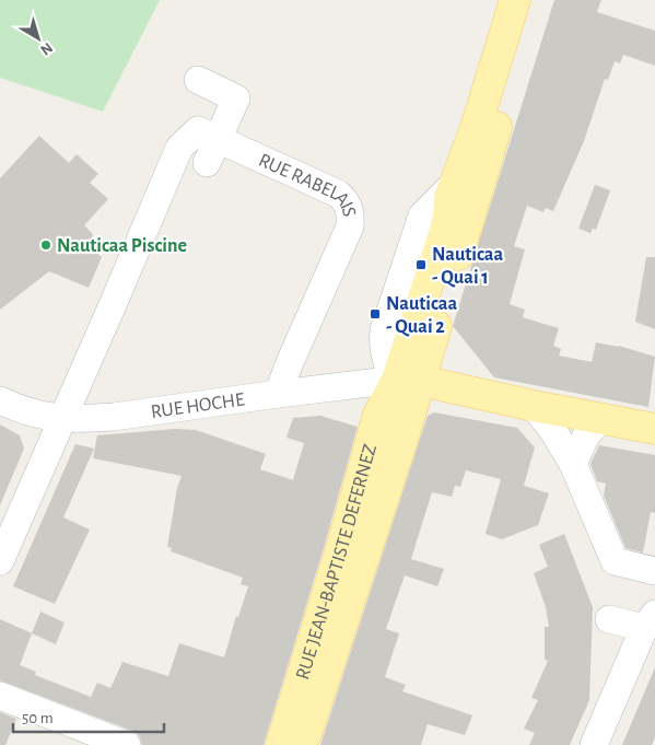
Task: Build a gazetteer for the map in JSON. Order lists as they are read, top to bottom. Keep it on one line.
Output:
{"streets":{"main road":["RUE JEAN-BAPTISTE DEFERNEZ"],"street":["RUE RABELAIS","RUE HOCHE"]},"crossings":[["RUE RABELAIS","RUE HOCHE"],["RUE HOCHE","RUE JEAN-BAPTISTE DEFERNEZ"]],"places":{"other":["Nauticaa Piscine"],"transit":["Nauticaa - Quai 1","Nauticaa - Quai 2"]},"scale_bar":"50 m","north":"bottom right"}
